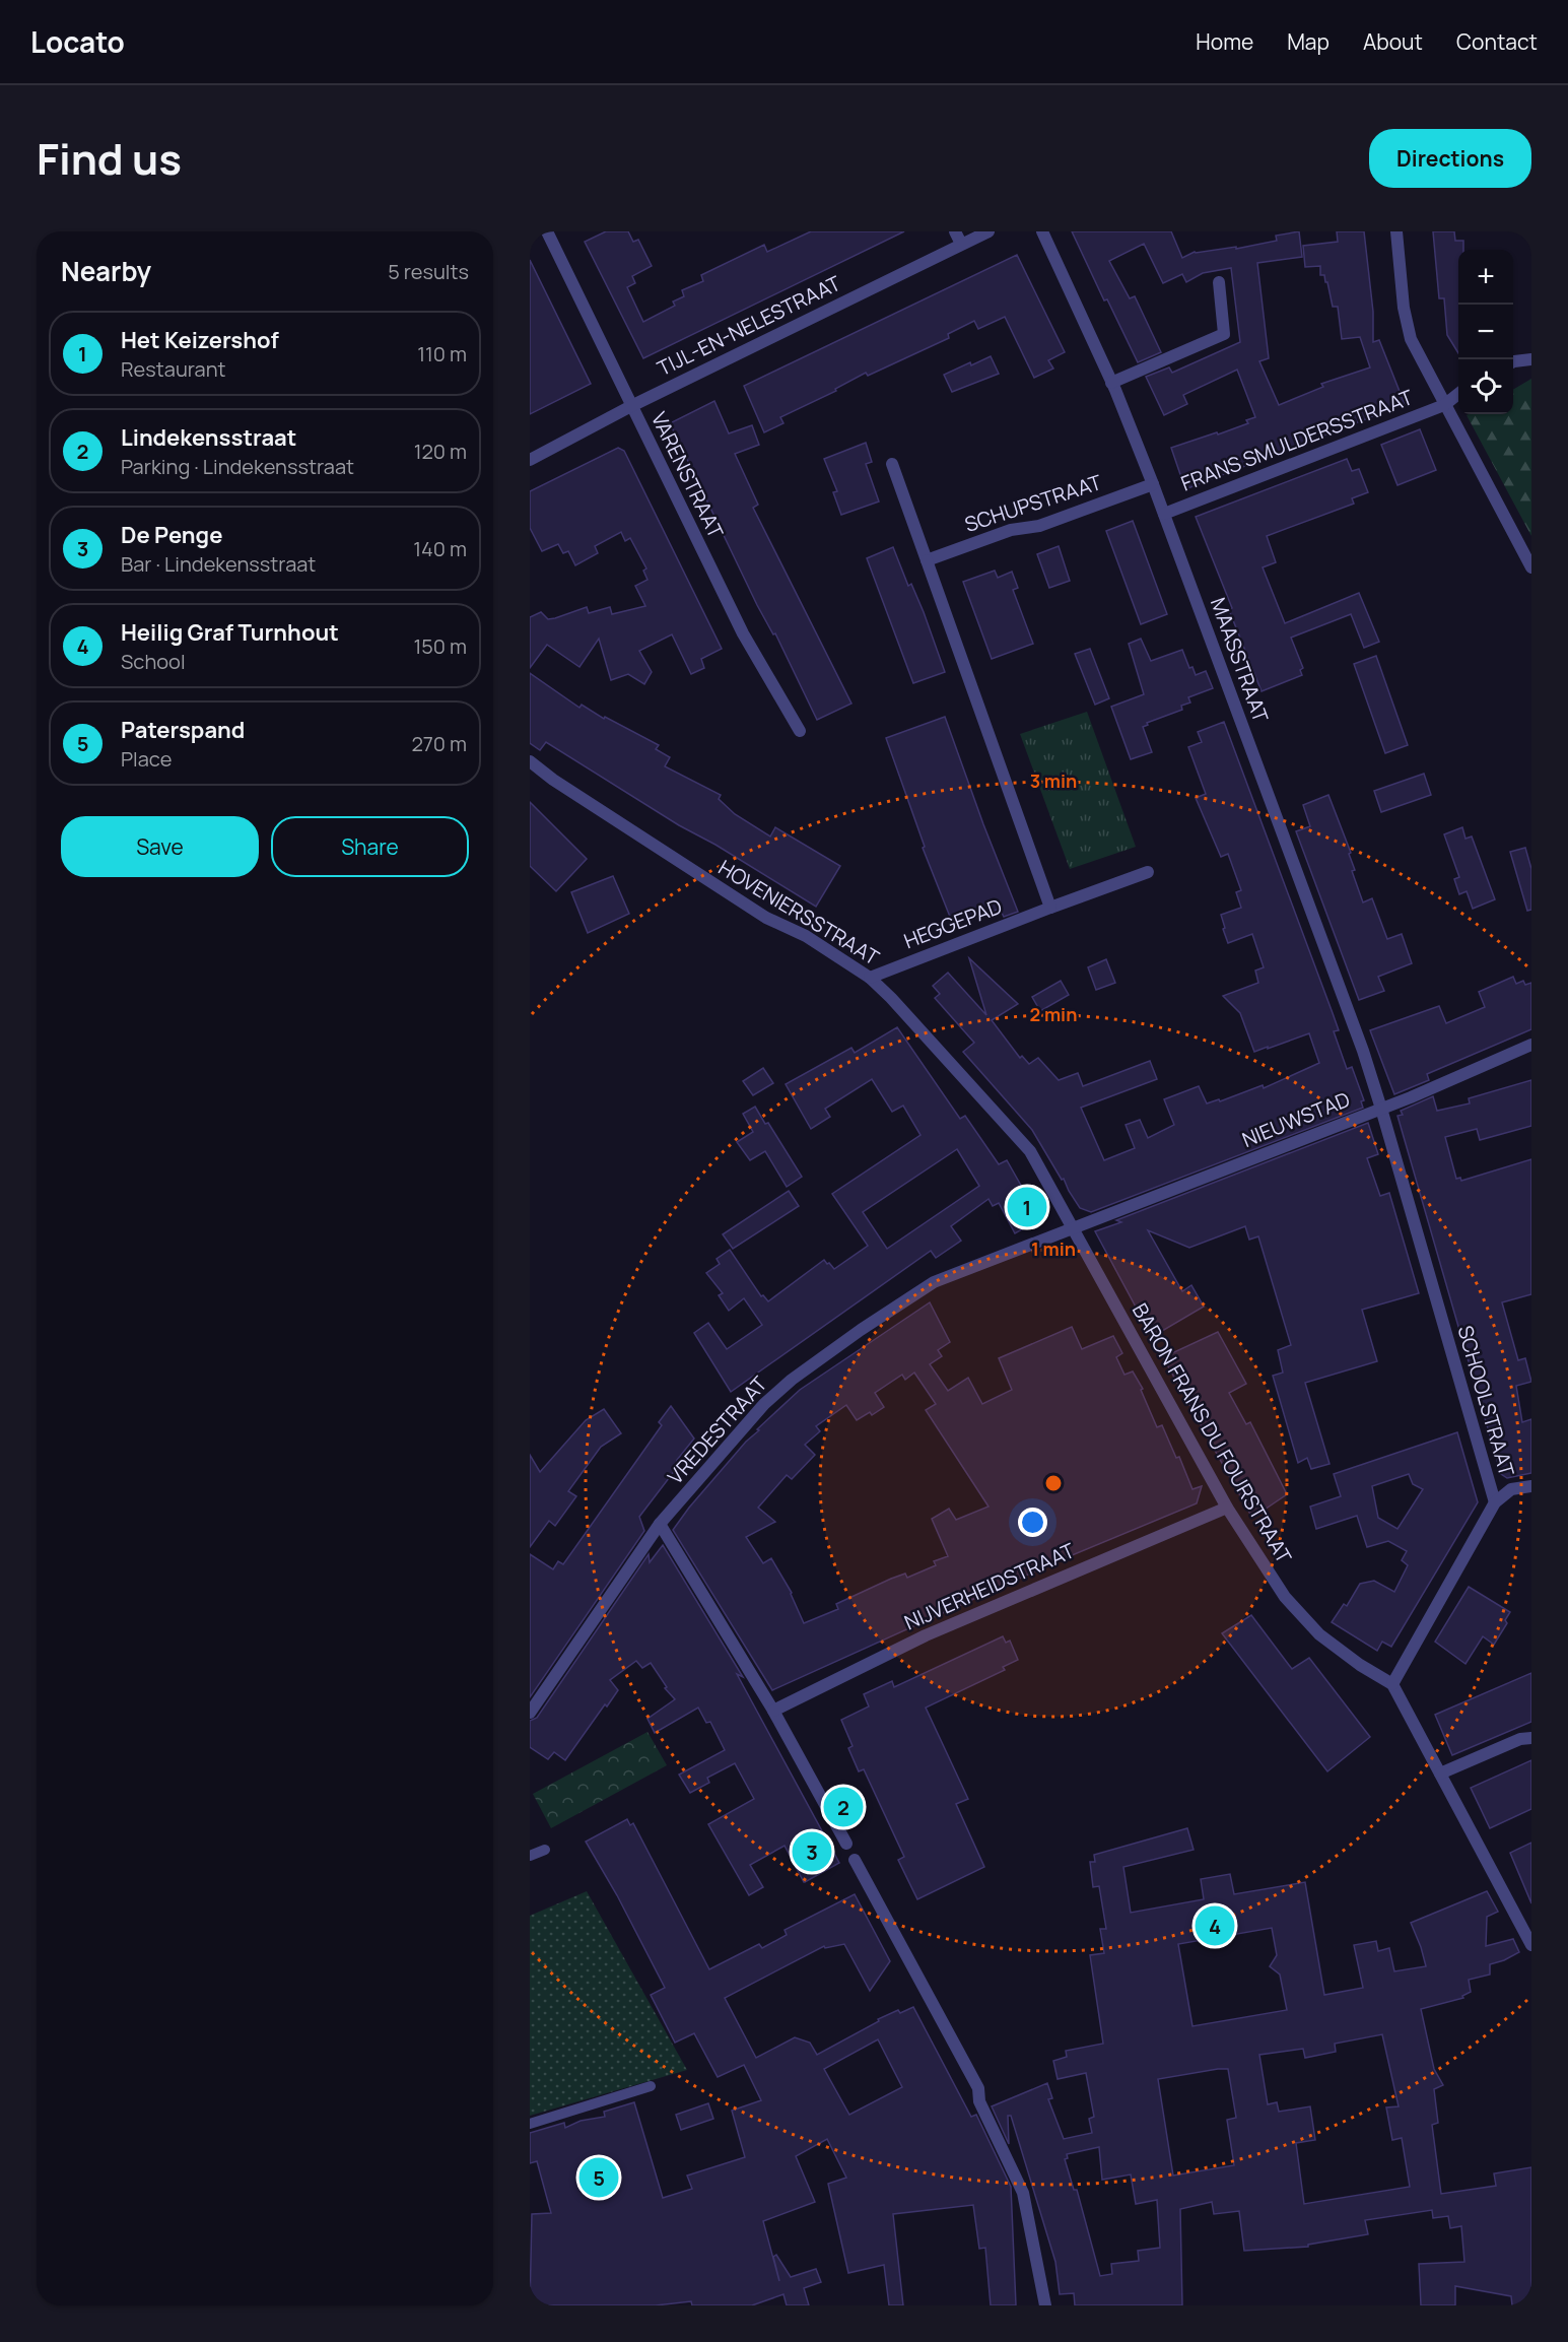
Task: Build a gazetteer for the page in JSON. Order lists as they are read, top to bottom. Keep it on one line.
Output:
{"streets":{"street":["TIJL-EN-NELESTRAAT","FRANS SMULDERSSTRAAT","VARENSTRAAT","SCHUPSTRAAT","MAASSTRAAT","HOVENIERSSTRAAT","HEGGEPAD","NIEUWSTAD","SCHOOLSTRAAT","VREDESTRAAT","BARON FRANS DU FOURSTRAAT","NIJVERHEIDSTRAAT"]},"crossings":[["TIJL-EN-NELESTRAAT","VARENSTRAAT"],["FRANS SMULDERSSTRAAT","MAASSTRAAT"],["SCHUPSTRAAT","MAASSTRAAT"],["MAASSTRAAT","NIEUWSTAD"],["MAASSTRAAT","SCHOOLSTRAAT"],["HOVENIERSSTRAAT","HEGGEPAD"],["HOVENIERSSTRAAT","NIEUWSTAD"],["HOVENIERSSTRAAT","VREDESTRAAT"],["HOVENIERSSTRAAT","BARON FRANS DU FOURSTRAAT"],["NIEUWSTAD","SCHOOLSTRAAT"],["NIEUWSTAD","VREDESTRAAT"],["NIEUWSTAD","BARON FRANS DU FOURSTRAAT"],["SCHOOLSTRAAT","BARON FRANS DU FOURSTRAAT"],["VREDESTRAAT","BARON FRANS DU FOURSTRAAT"],["BARON FRANS DU FOURSTRAAT","NIJVERHEIDSTRAAT"]],"page":{"header":"Locato","nav":["Home","Map","About","Contact"],"title":"Find us","buttons":["Directions",["Save","Share"]],"heading":["Nearby","5 results"],"map_buttons":["+","−"],"list":[{"mark":"1","name":"Het Keizershof","note":"Restaurant","value":"110 m"},{"mark":"2","name":"Lindekensstraat","note":"Parking · Lindekensstraat","value":"120 m"},{"mark":"3","name":"De Penge","note":"Bar · Lindekensstraat","value":"140 m"},{"mark":"4","name":"Heilig Graf Turnhout","note":"School","value":"150 m"},{"mark":"5","name":"Paterspand","note":"Place","value":"270 m"}],"pins":["1","2","3","4","5"]},"rings":["3 min","2 min","1 min"]}
